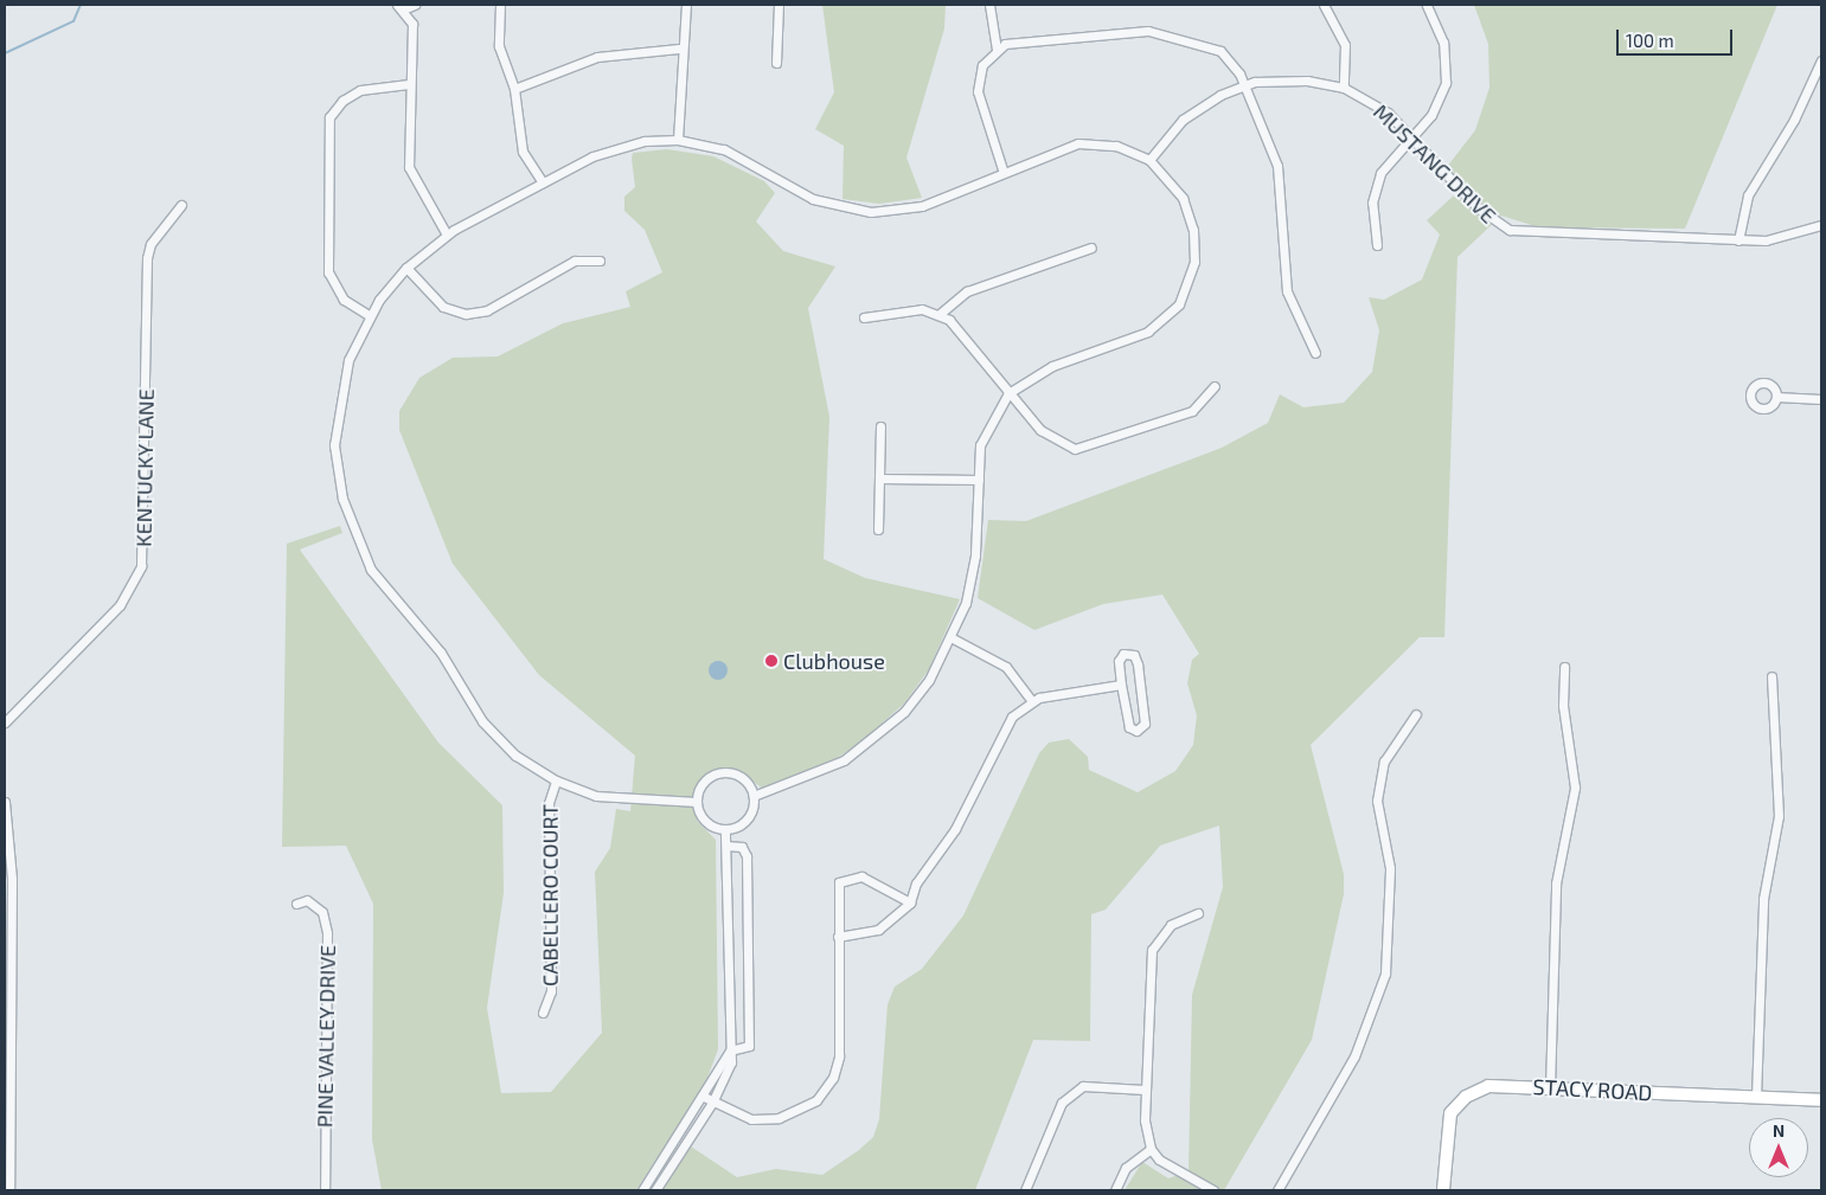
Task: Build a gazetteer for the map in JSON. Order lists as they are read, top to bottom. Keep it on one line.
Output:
{"streets":{"main road":["STACY ROAD"],"street":["MUSTANG DRIVE","KENTUCKY LANE","CABELLERO COURT","PINE VALLEY DRIVE"]},"places":["Clubhouse"],"scale_bar":"100 m","north":"top"}
